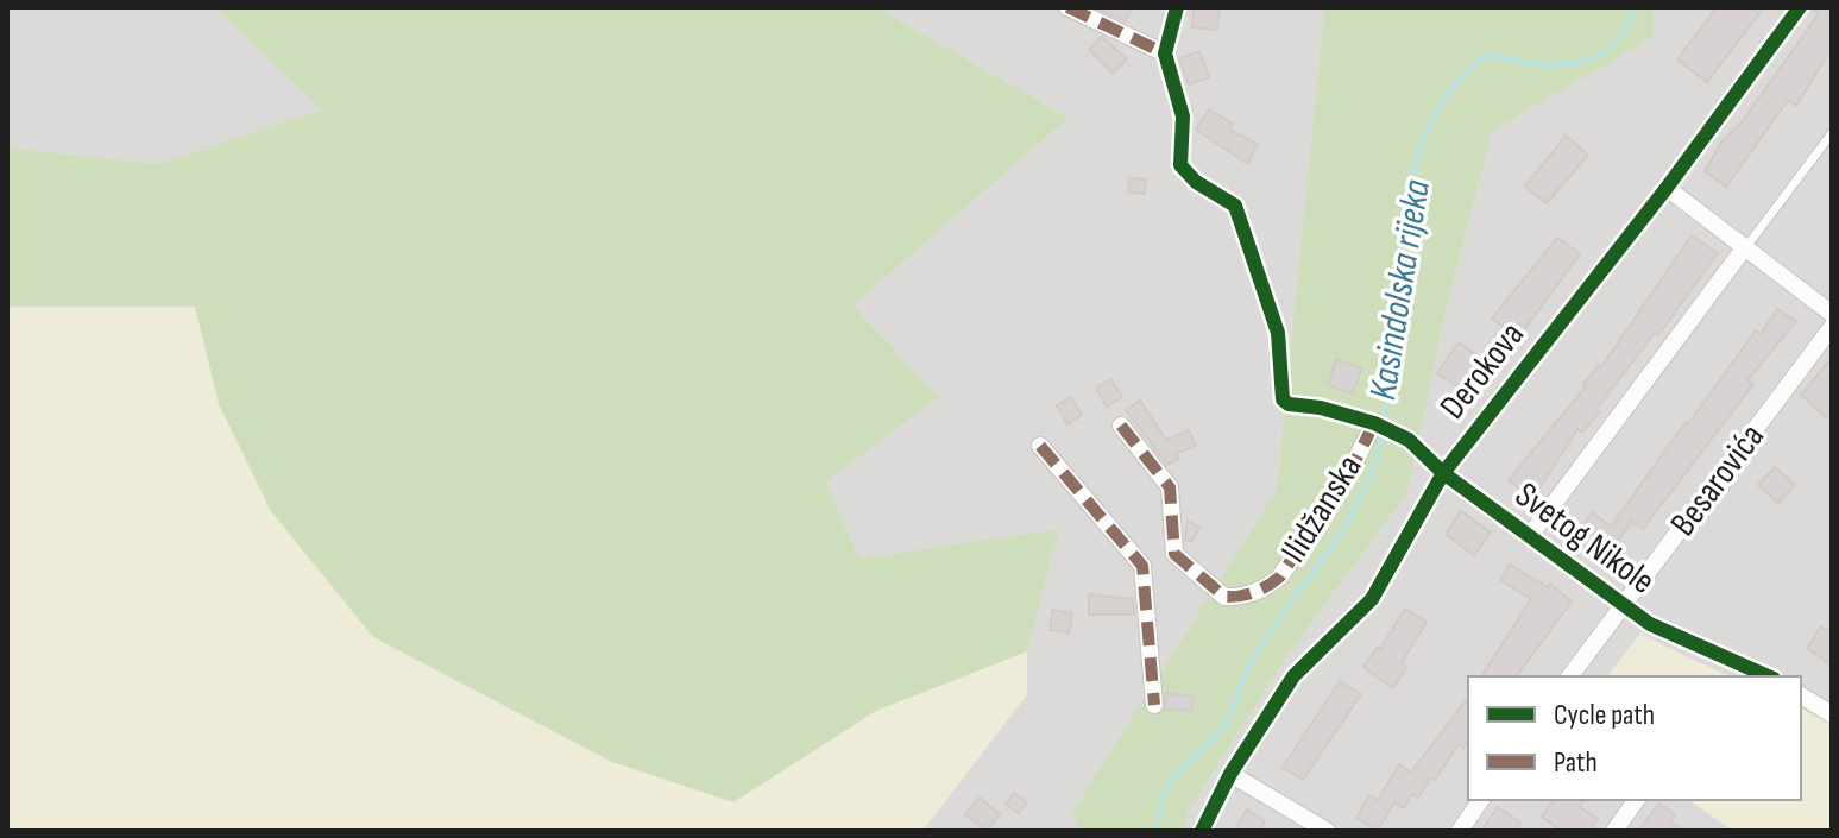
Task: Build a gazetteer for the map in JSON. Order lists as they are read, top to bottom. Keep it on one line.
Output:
{"streets":{"street":["Derokova","Besarovića","Ilidžanska","Svetog Nikole"]},"crossings":[["Derokova","Svetog Nikole"],["Besarovića","Svetog Nikole"],["Ilidžanska","Svetog Nikole"]],"water":["Kasindolska rijeka"],"legend":["Cycle path","Path"]}
